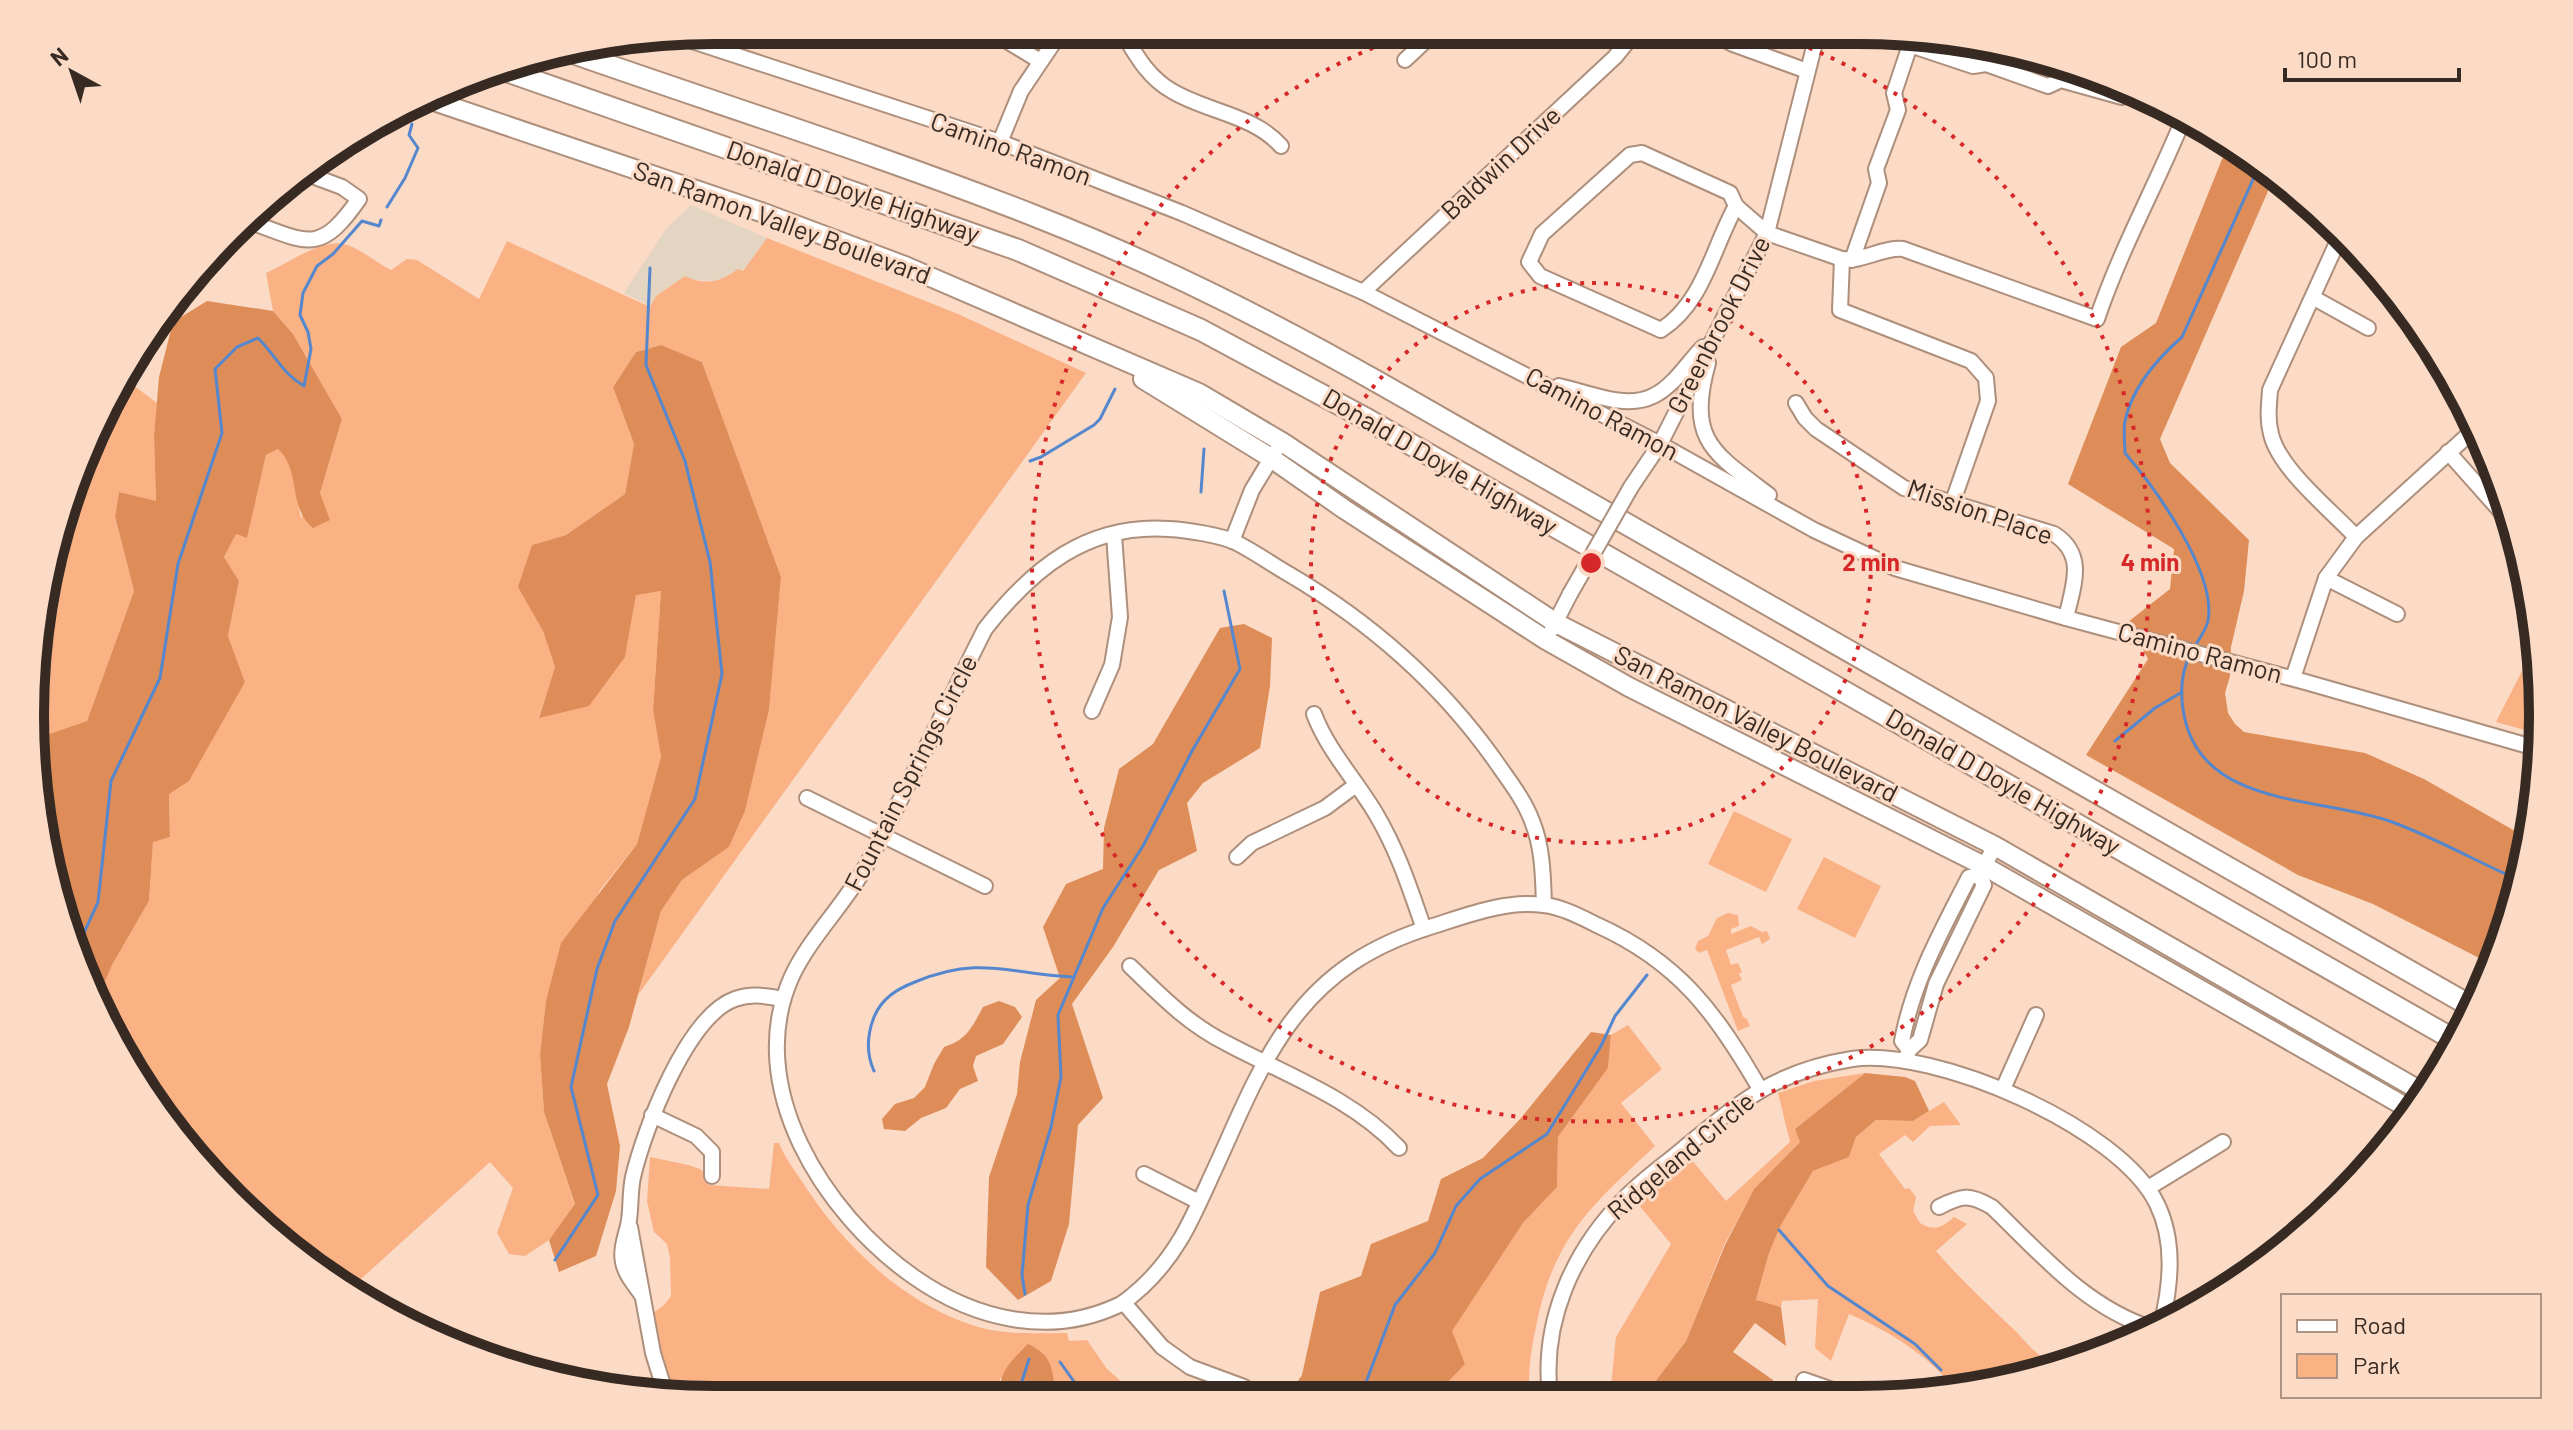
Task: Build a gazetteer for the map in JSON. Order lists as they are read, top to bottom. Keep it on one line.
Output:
{"streets":{"highway":["Donald D Doyle Highway"],"main road":["San Ramon Valley Boulevard"],"street":["Camino Ramon","Baldwin Drive","Greenbrook Drive","Mission Place","Fountain Springs Circle","Ridgeland Circle"]},"crossings":[["Camino Ramon","Baldwin Drive"],["Camino Ramon","Greenbrook Drive"],["Camino Ramon","Mission Place"],["San Ramon Valley Boulevard","Greenbrook Drive"],["Fountain Springs Circle","Ridgeland Circle"]],"legend":["Road","Park"],"scale_bar":"100 m","north":"top left","rings":["2 min","4 min"]}
